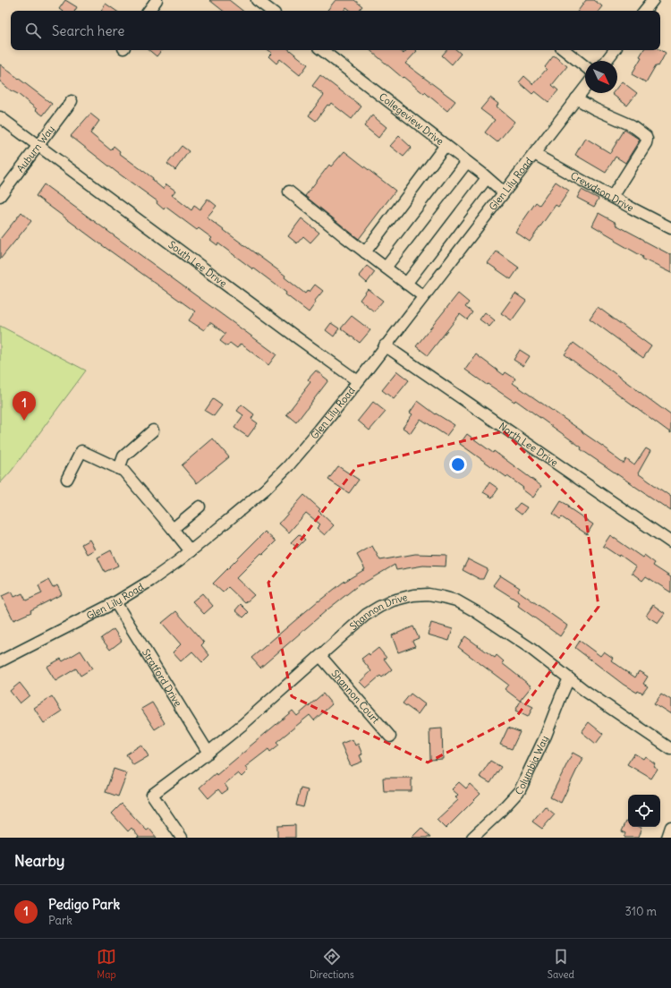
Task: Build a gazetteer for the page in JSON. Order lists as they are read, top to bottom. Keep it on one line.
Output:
{"streets":{"street":["Collegeview Drive","Auburn Way","Glen Lily Road","Crewdson Drive","South Lee Drive","North Lee Drive","Shannon Drive","Stratford Drive","Shannon Court","Columbia Way"]},"crossings":[["Collegeview Drive","Glen Lily Road"],["Auburn Way","South Lee Drive"],["Glen Lily Road","Crewdson Drive"],["Glen Lily Road","South Lee Drive"],["Glen Lily Road","North Lee Drive"],["Glen Lily Road","Stratford Drive"],["Shannon Drive","Stratford Drive"],["Shannon Drive","Shannon Court"],["Shannon Drive","Columbia Way"]],"north":"bottom right","page":{"search":"Search here","pins":"1","heading":"Nearby","list":[{"mark":"1","name":"Pedigo Park","note":"Park","value":"310 m"}],"nav":["Map","Directions","Saved"]}}
